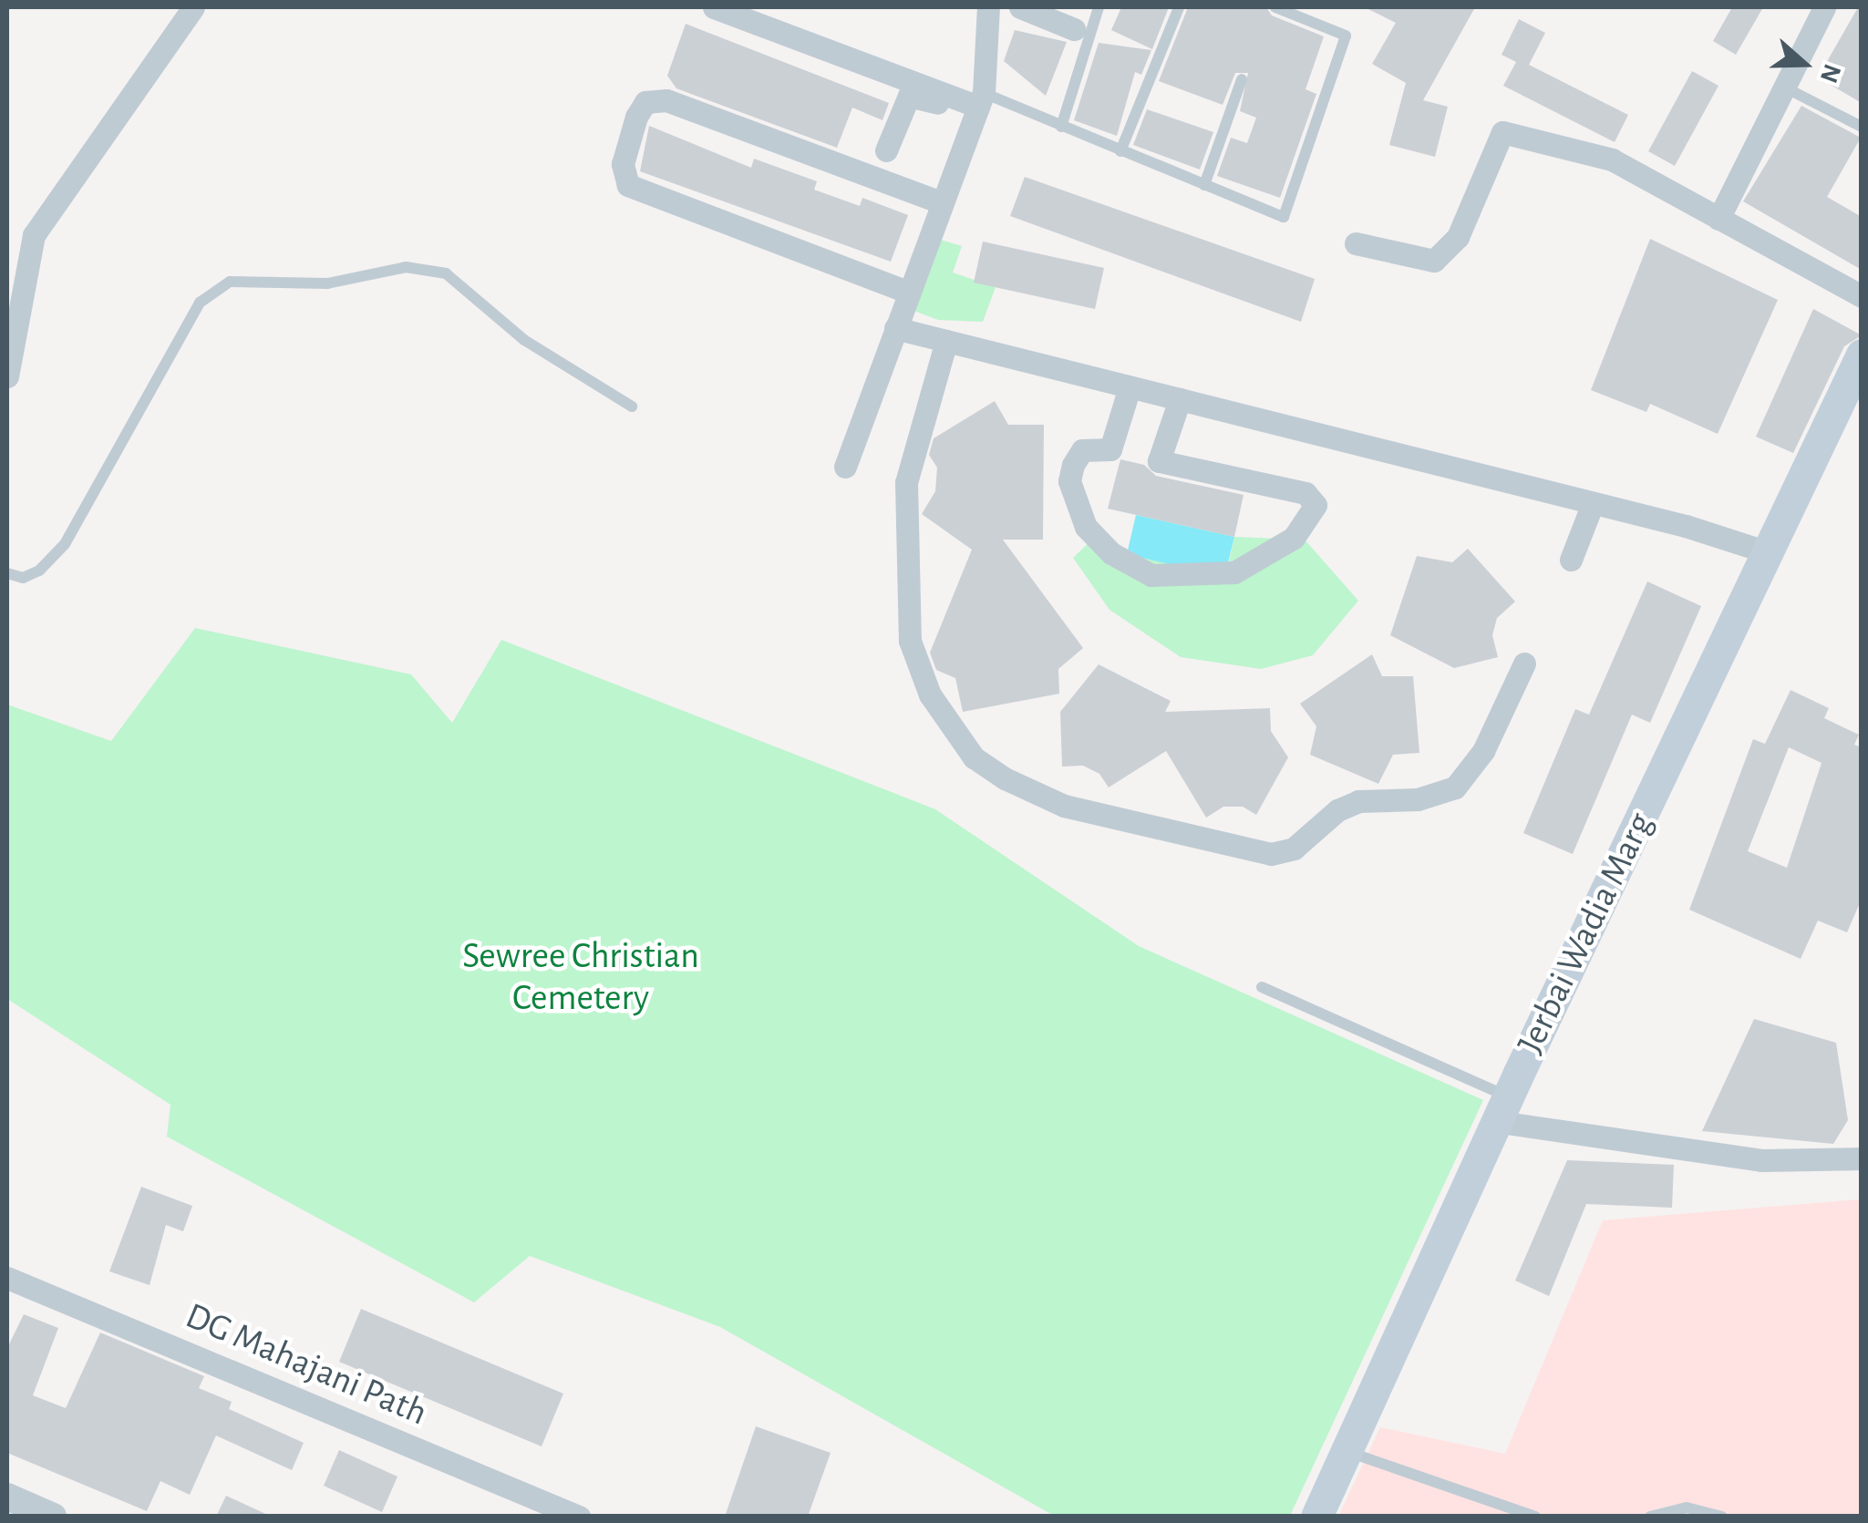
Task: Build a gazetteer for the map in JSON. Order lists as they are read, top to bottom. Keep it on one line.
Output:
{"streets":{"main road":["Jerbai Wadia Marg"],"street":["DG Mahajani Path"]},"parks":["Sewree Christian Cemetery"],"north":"right"}
